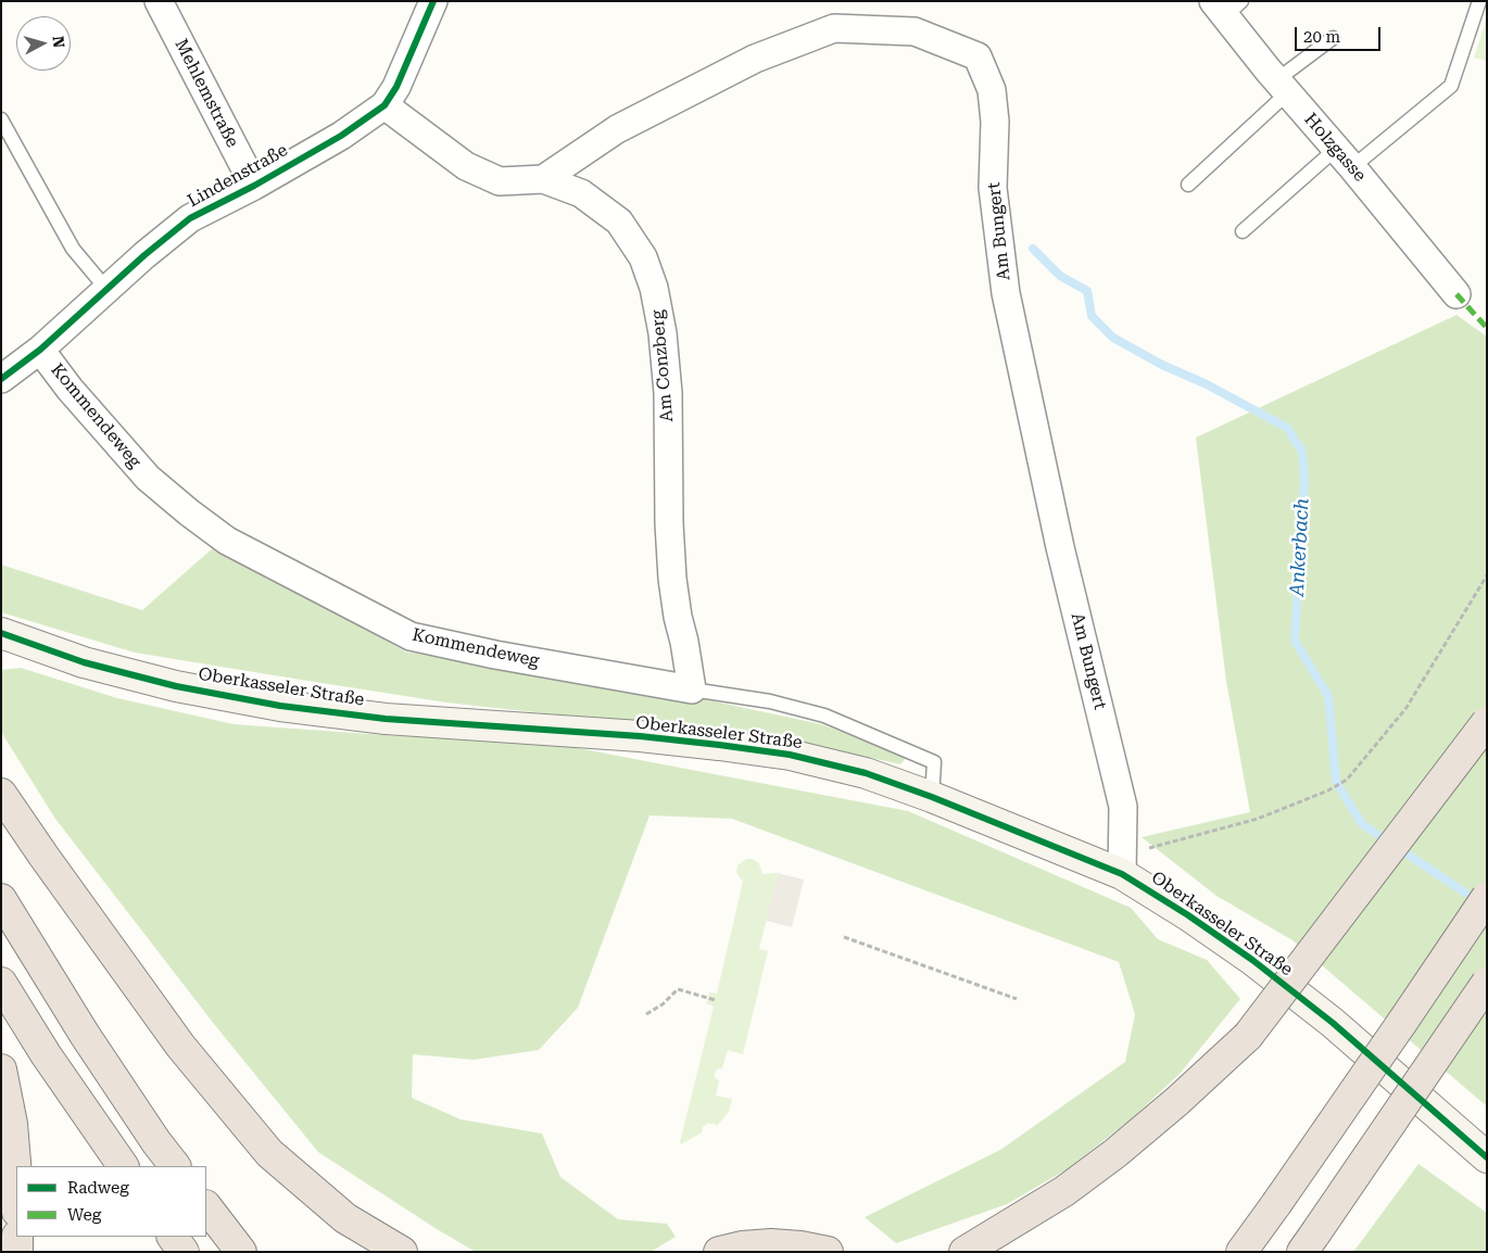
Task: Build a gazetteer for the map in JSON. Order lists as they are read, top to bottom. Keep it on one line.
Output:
{"streets":{"street":["Mehlemstraße","Holzgasse","Lindenstraße","Am Bungert","Am Conzberg","Kommendeweg","Oberkasseler Straße"]},"crossings":[["Mehlemstraße","Lindenstraße"],["Lindenstraße","Am Conzberg"],["Lindenstraße","Kommendeweg"],["Am Bungert","Am Conzberg"],["Am Bungert","Oberkasseler Straße"],["Am Conzberg","Kommendeweg"],["Kommendeweg","Oberkasseler Straße"]],"water":["Ankerbach"],"legend":["Radweg","Weg"],"scale_bar":"20 m","north":"right"}
